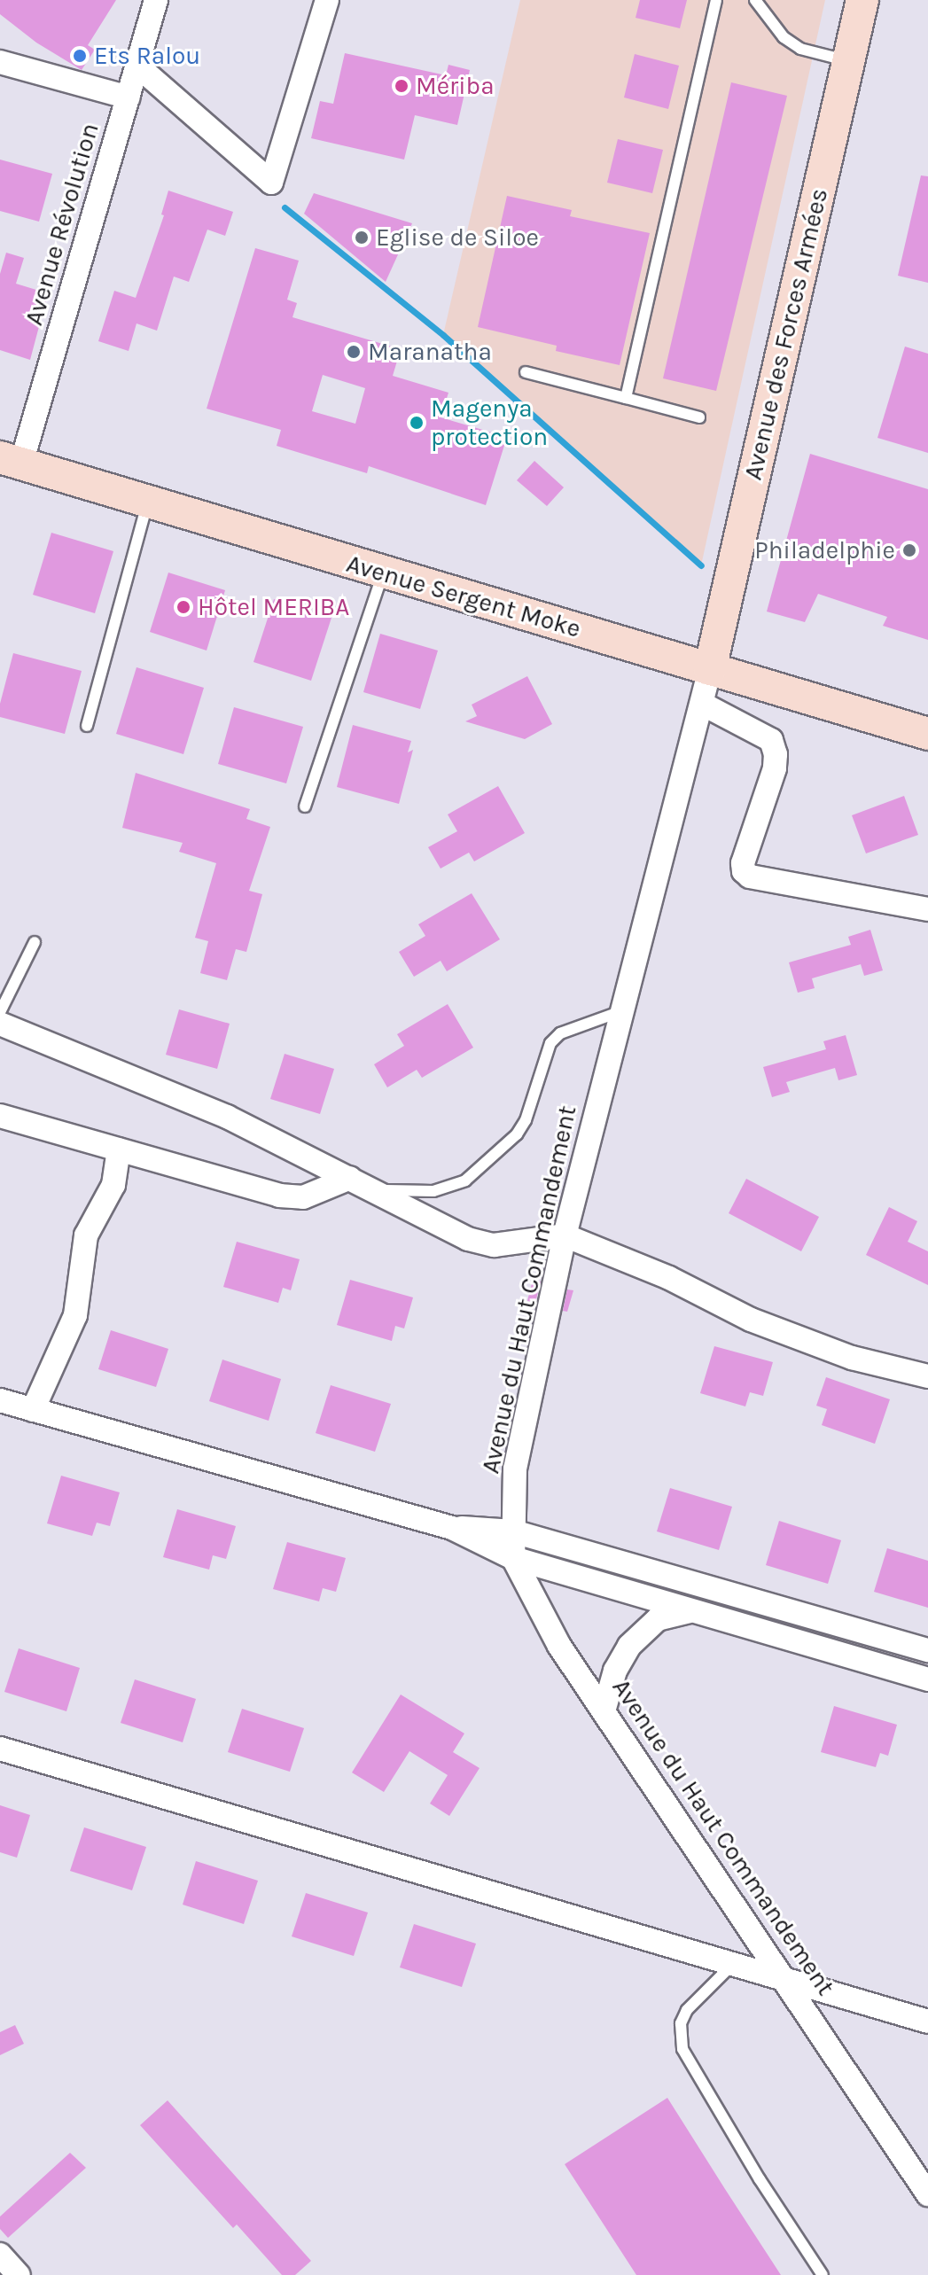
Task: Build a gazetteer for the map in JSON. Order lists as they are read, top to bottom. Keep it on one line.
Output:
{"streets":{"main road":["Avenue des Forces Armées","Avenue Sergent Moke"],"street":["Avenue Révolution","Avenue du Haut Commandement"]},"crossings":[["Avenue Révolution","Avenue Sergent Moke"],["Avenue des Forces Armées","Avenue Sergent Moke"],["Avenue des Forces Armées","Avenue du Haut Commandement"],["Avenue Sergent Moke","Avenue du Haut Commandement"]],"places":["Ets Ralou","Mériba","Eglise de Siloe","Maranatha","Magenya protection","Philadelphie","Hôtel MERIBA"]}
